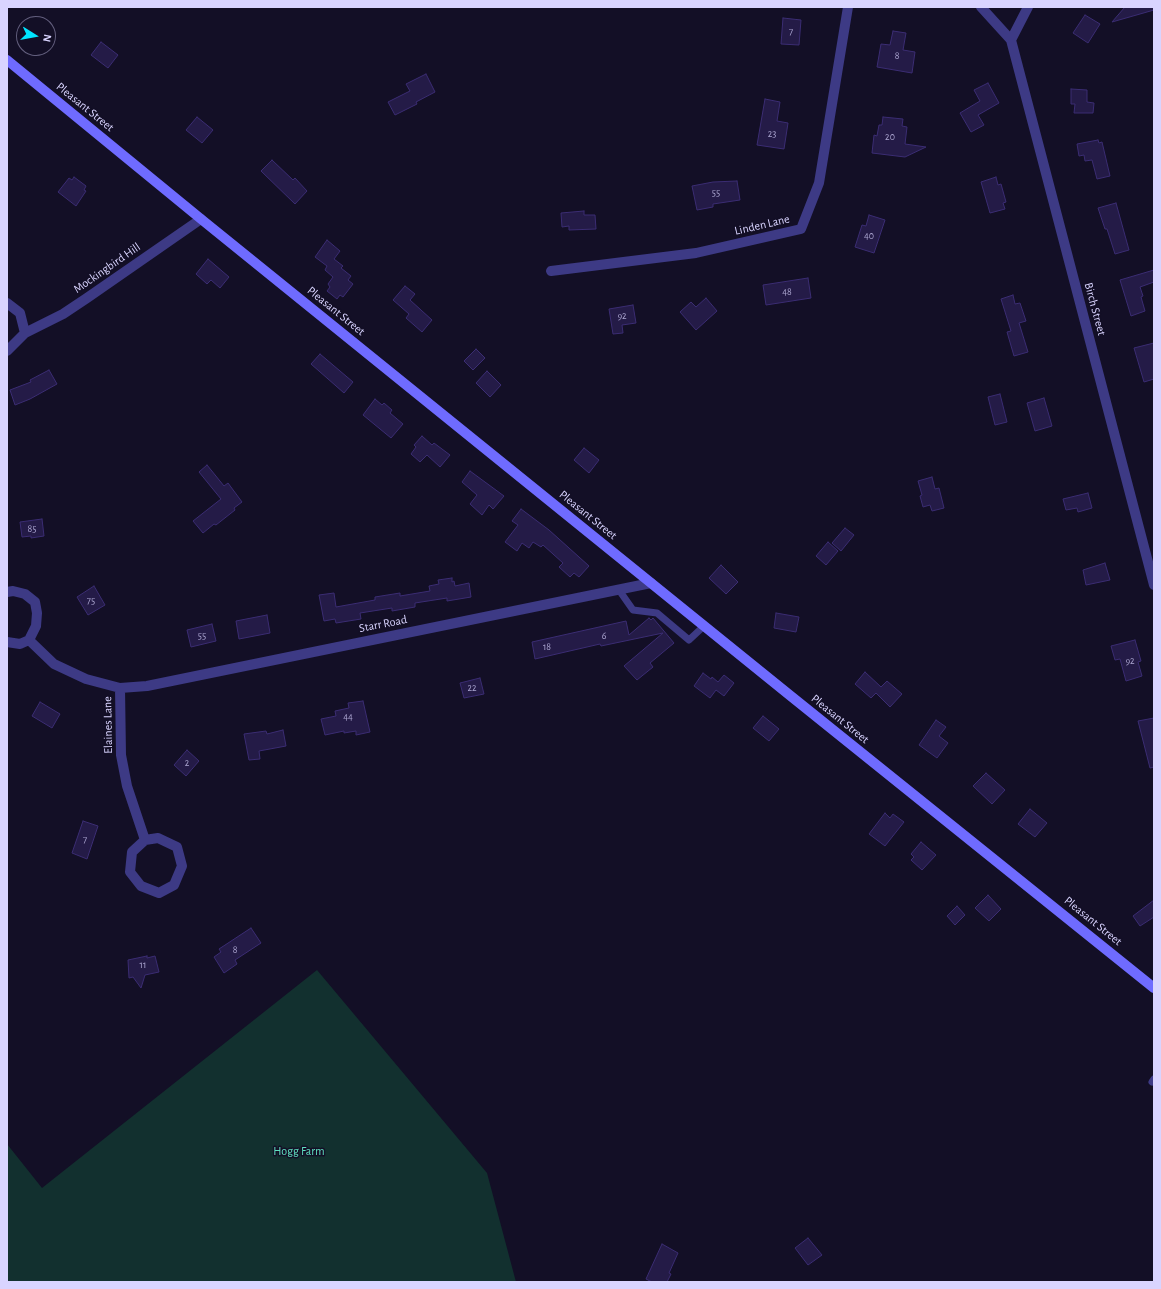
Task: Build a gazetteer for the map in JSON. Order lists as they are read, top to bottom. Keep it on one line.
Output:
{"streets":{"main road":["Pleasant Street"],"street":["Linden Lane","Mockingbird Hill","Birch Street","Starr Road","Elaines Lane"]},"crossings":[["Pleasant Street","Mockingbird Hill"],["Pleasant Street","Starr Road"],["Starr Road","Elaines Lane"]],"parks":["Hogg Farm"],"house_numbers":["7","8","23","20","55","40","48","92","85","75","55","6","18","92","22","44","2","7","8","11"],"north":"right"}
